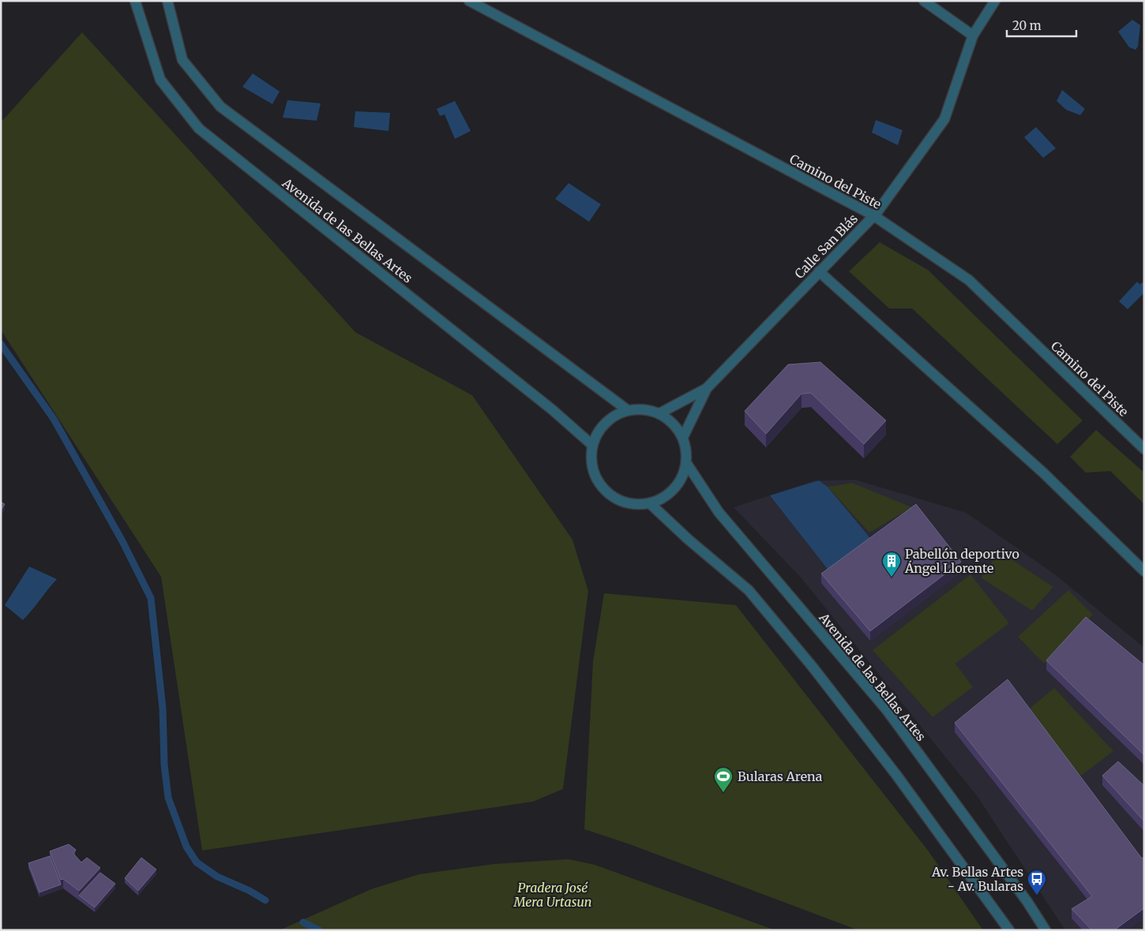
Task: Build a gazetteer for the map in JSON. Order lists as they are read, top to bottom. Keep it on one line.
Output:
{"streets":{"street":["Camino del Piste","Avenida de las Bellas Artes","Calle San Blás"]},"crossings":[["Camino del Piste","Calle San Blás"],["Avenida de las Bellas Artes","Calle San Blás"]],"parks":["Pradera José Mera Urtasun"],"places":{"building":["Pabellón deportivo Ángel Llorente"],"sports":["Bularas Arena"],"bus stop":["Av. Bellas Artes - Av. Bularas"]},"scale_bar":"20 m"}
